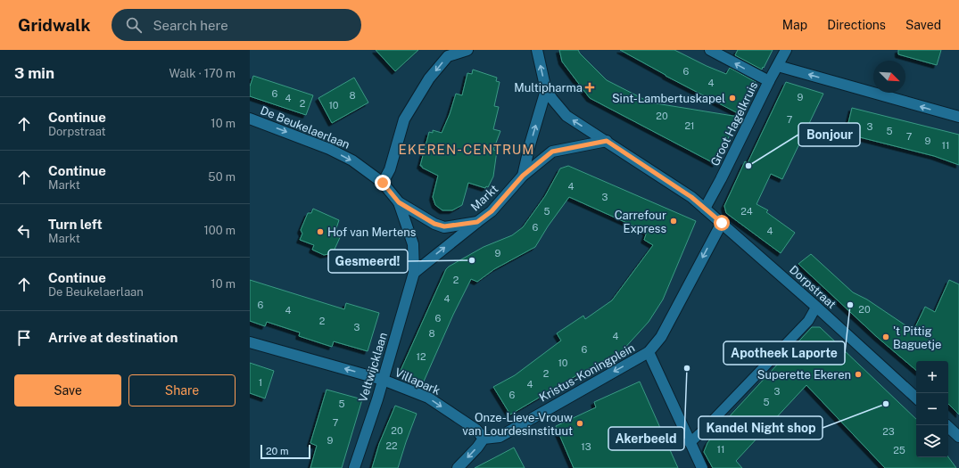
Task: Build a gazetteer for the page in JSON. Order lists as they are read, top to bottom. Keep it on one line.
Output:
{"streets":{"street":["Groot Hagelkruis","De Beukelaerlaan","Markt","Dorpstraat","Veltwijcklaan","Kristus-Koningplein","Villapark"]},"crossings":[["Groot Hagelkruis","Markt"],["Groot Hagelkruis","Dorpstraat"],["De Beukelaerlaan","Markt"],["De Beukelaerlaan","Veltwijcklaan"],["Markt","Dorpstraat"],["Markt","Veltwijcklaan"],["Dorpstraat","Kristus-Koningplein"],["Veltwijcklaan","Villapark"],["Kristus-Koningplein","Villapark"]],"one_way":["De Beukelaerlaan","Kristus-Koningplein"],"districts":["EKEREN-CENTRUM"],"places":{"health":["Multipharma"],"other":["Sint-Lambertuskapel","Bonjour","Carrefour Express","Hof van Mertens","Gesmeerd!","Apotheek Laporte","'t Pittig Baguetje","Akerbeeld","Superette Ekeren","Kandel Night shop","Onze-Lieve-Vrouw van Lourdesinstituut"]},"house_numbers":["6","4","6","8","9","4","2","10","20","7","21","3","5","7","9","11","4","3","5","24","6","4","9","2","4","6","20","4","6","2","3","8","4","6","12","10","2","1","4","3","6","5","5","7","20","23","9","22","13","11","25"],"scale_bar":"20 m","north":"bottom right","page":{"header":"Gridwalk","search":"Search here","nav":["Map","Directions","Saved"],"heading":["3 min","Walk · 170 m"],"list":[["Continue","Dorpstraat","10 m"],["Continue","Markt","50 m"],["Turn left","Markt","100 m"],["Continue","De Beukelaerlaan","10 m"],"Arrive at destination"],"map_buttons":["+","−"],"buttons":["Save","Share"],"scale":"20 m"}}
